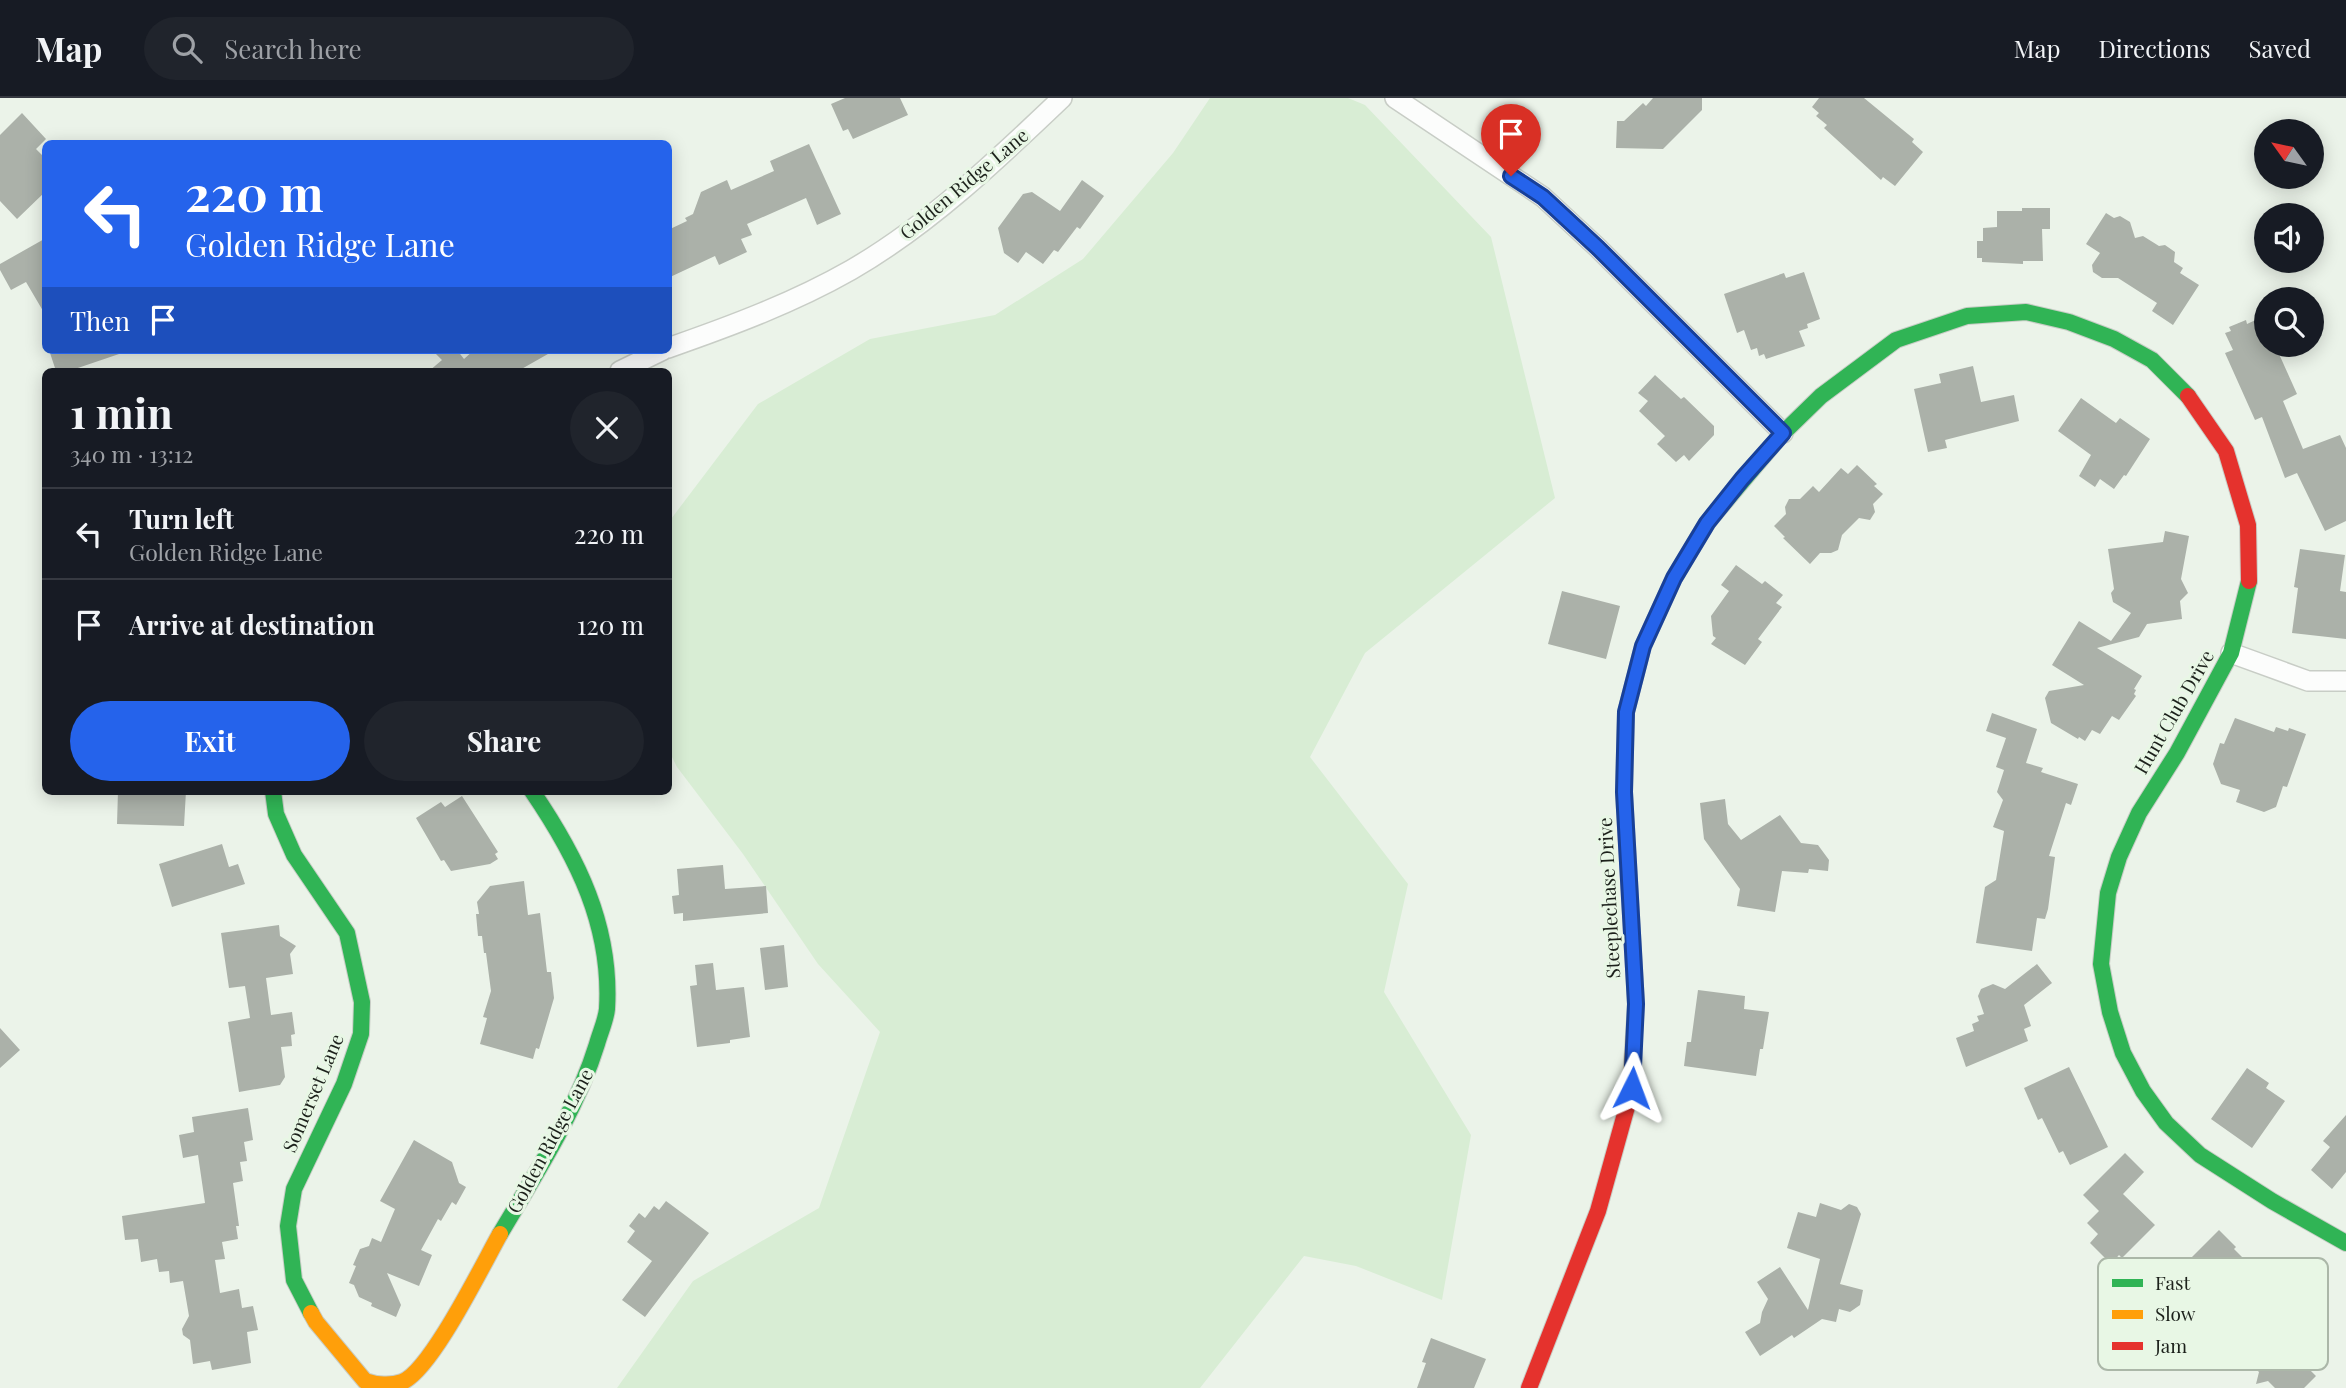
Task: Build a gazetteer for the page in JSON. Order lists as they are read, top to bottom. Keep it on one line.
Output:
{"streets":{"street":["Golden Ridge Lane","Hunt Club Drive","Steeplechase Drive","Somerset Lane"]},"crossings":[["Golden Ridge Lane","Somerset Lane"],["Hunt Club Drive","Steeplechase Drive"]],"legend":["Fast","Slow","Jam"],"north":"top left","page":{"header":"Map","search":"Search here","nav":["Map","Directions","Saved"],"turn":["220 m","Golden Ridge Lane"],"then":"Then","heading":["1 min","340 m · 13:12"],"list":[{"name":"Turn left","note":"Golden Ridge Lane","value":"220 m"},{"name":"Arrive at destination","value":"120 m"}],"buttons":["Exit","Share"]}}
